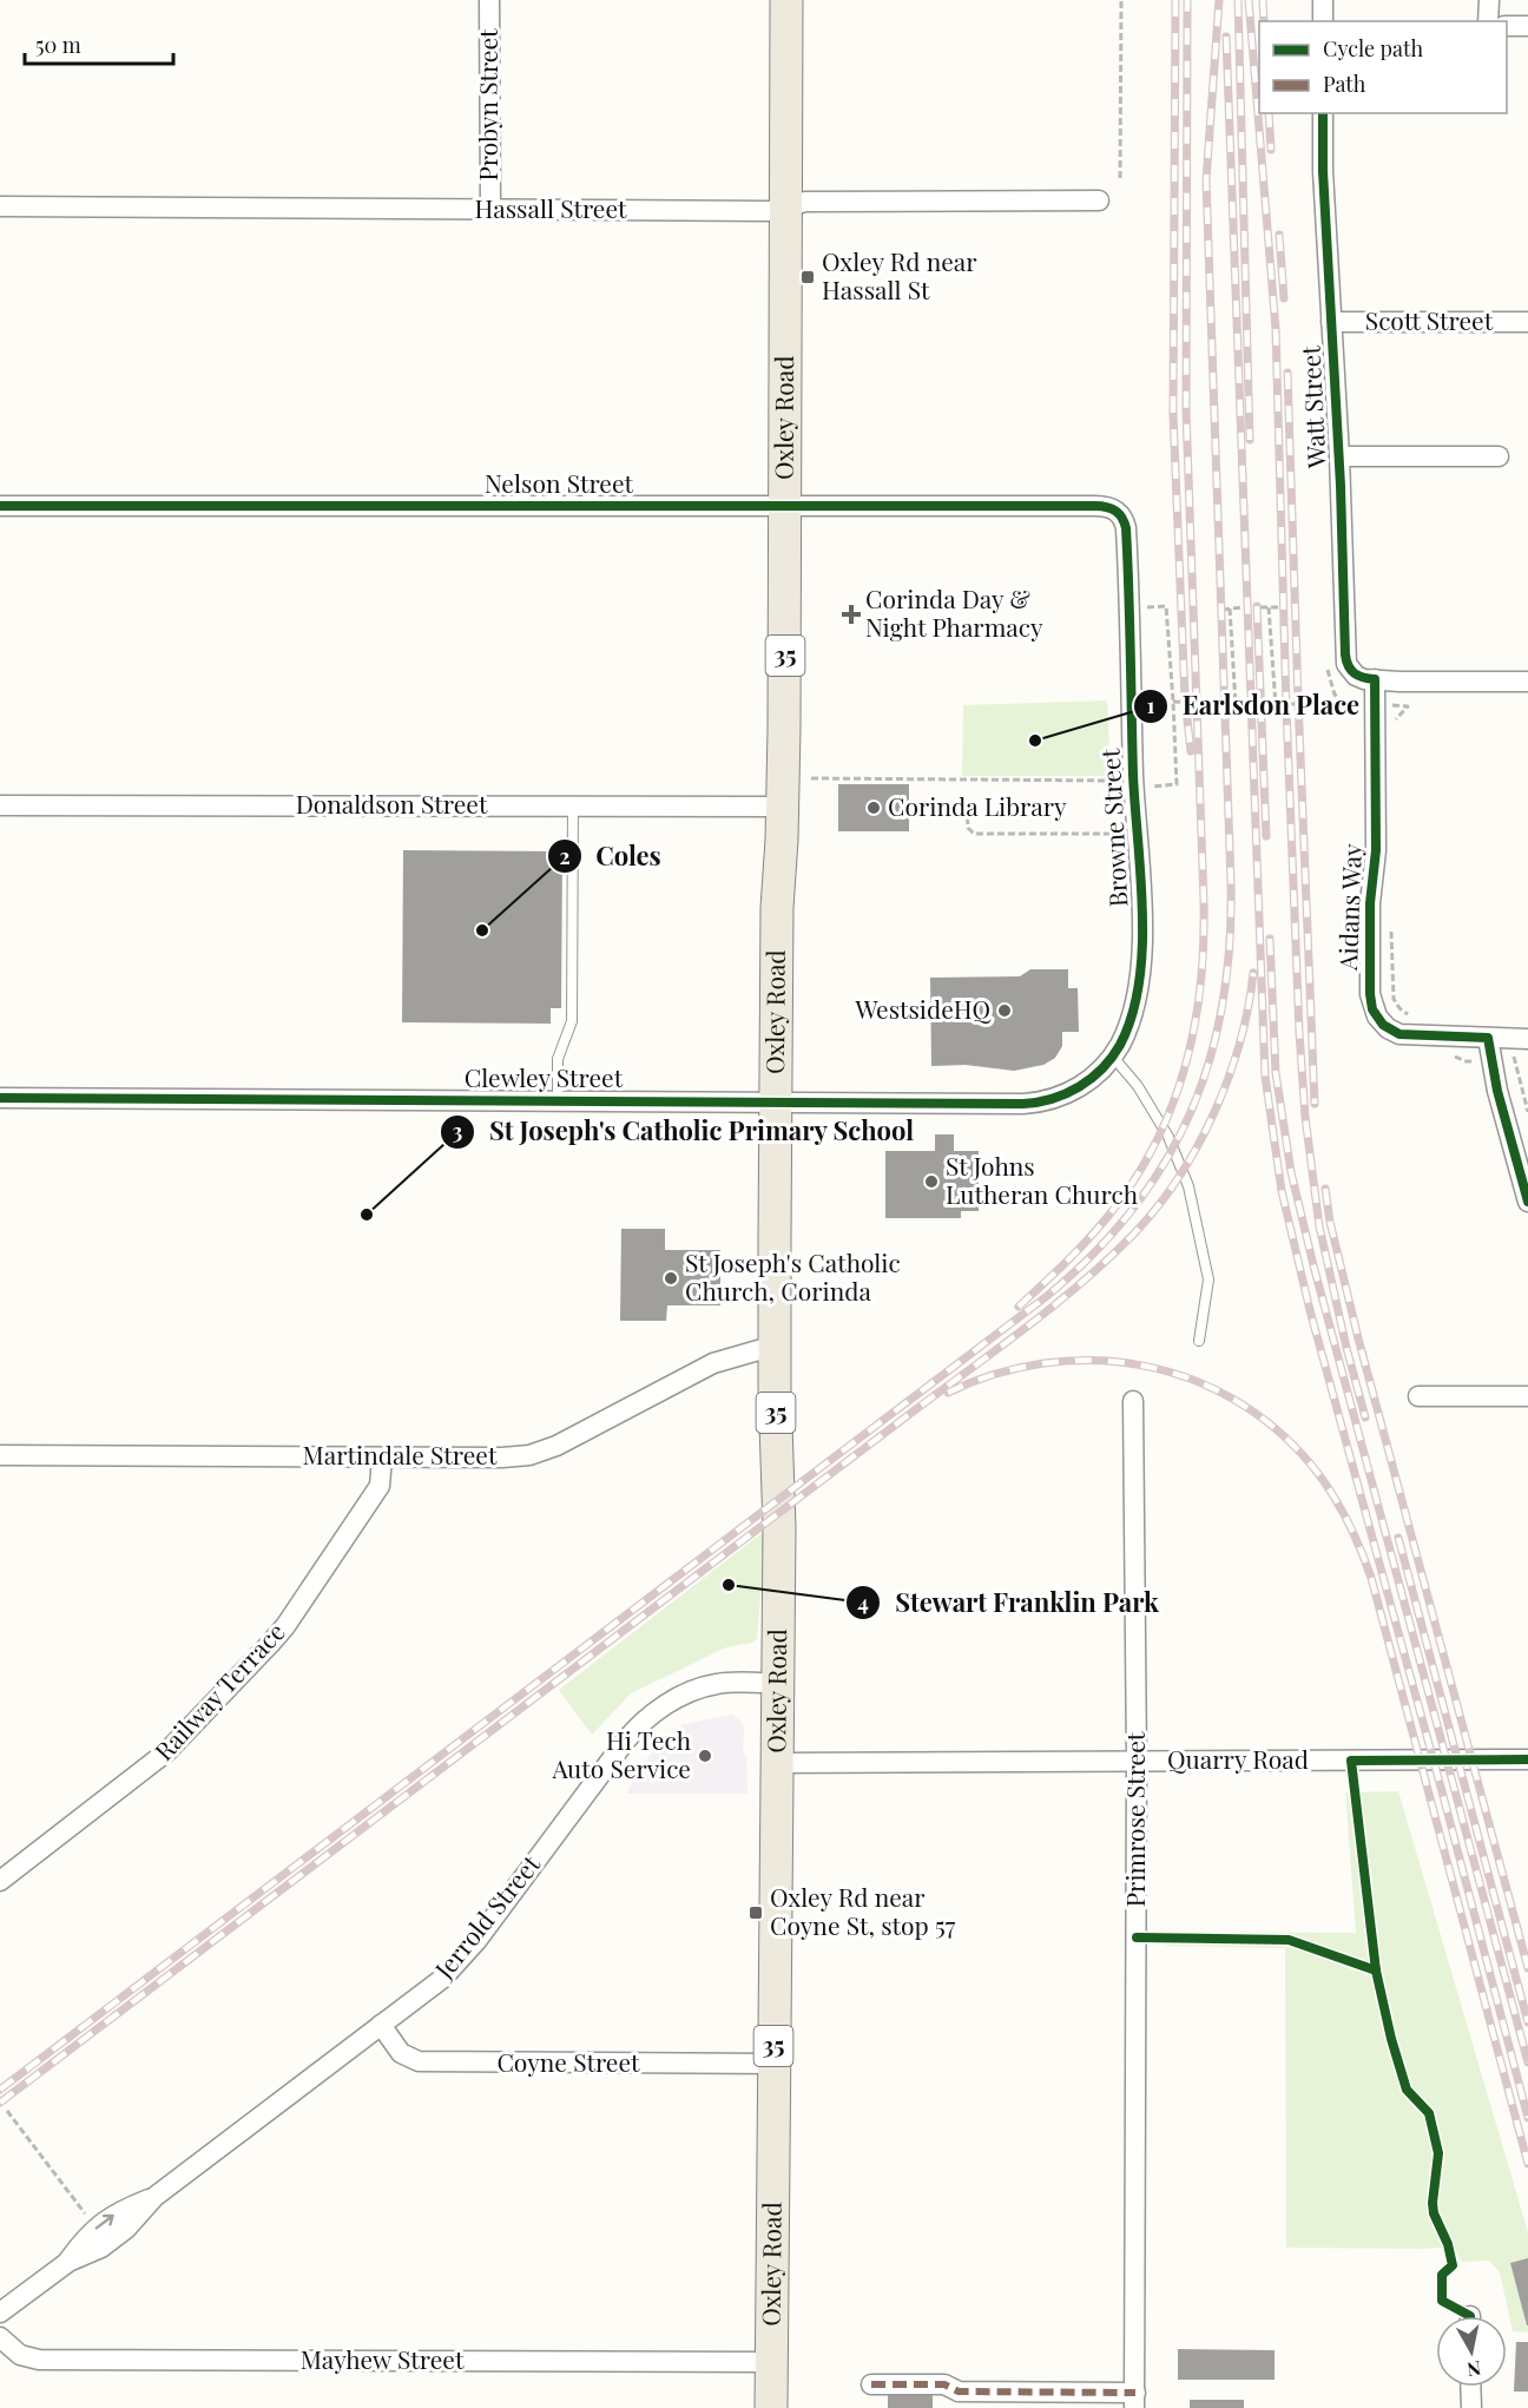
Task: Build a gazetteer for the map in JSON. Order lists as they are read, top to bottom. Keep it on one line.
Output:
{"streets":{"main road":["Oxley Road","35"],"street":["Probyn Street","Hassall Street","Scott Street","Watt Street","Nelson Street","Donaldson Street","Browne Street","Aidans Way","Clewley Street","Martindale Street","Railway Terrace","Quarry Road","Primrose Street","Jerrold Street","Coyne Street","Mayhew Street"]},"crossings":[["Probyn Street","Hassall Street"],["Hassall Street","Oxley Road"],["Scott Street","Watt Street"],["Watt Street","Aidans Way"],["Oxley Road","Nelson Street"],["Oxley Road","Donaldson Street"],["Oxley Road","Clewley Street"],["Oxley Road","Martindale Street"],["Oxley Road","Quarry Road"],["Oxley Road","Jerrold Street"],["Oxley Road","Coyne Street"],["Oxley Road","Mayhew Street"],["Nelson Street","Browne Street"],["Browne Street","Clewley Street"],["Martindale Street","Railway Terrace"],["Quarry Road","Primrose Street"],["Jerrold Street","Coyne Street"]],"places":{"transit":["Oxley Rd near Hassall St","Oxley Rd near Coyne St, stop 57"],"health":["Corinda Day & Night Pharmacy"],"other":["Earlsdon Place","Corinda Library","Coles","WestsideHQ","St Johns Lutheran Church","St Joseph's Catholic Primary School","St Joseph's Catholic Church, Corinda","Stewart Franklin Park","Hi Tech Auto Service"]},"legend":["Cycle path","Path"],"scale_bar":"50 m","north":"bottom"}
